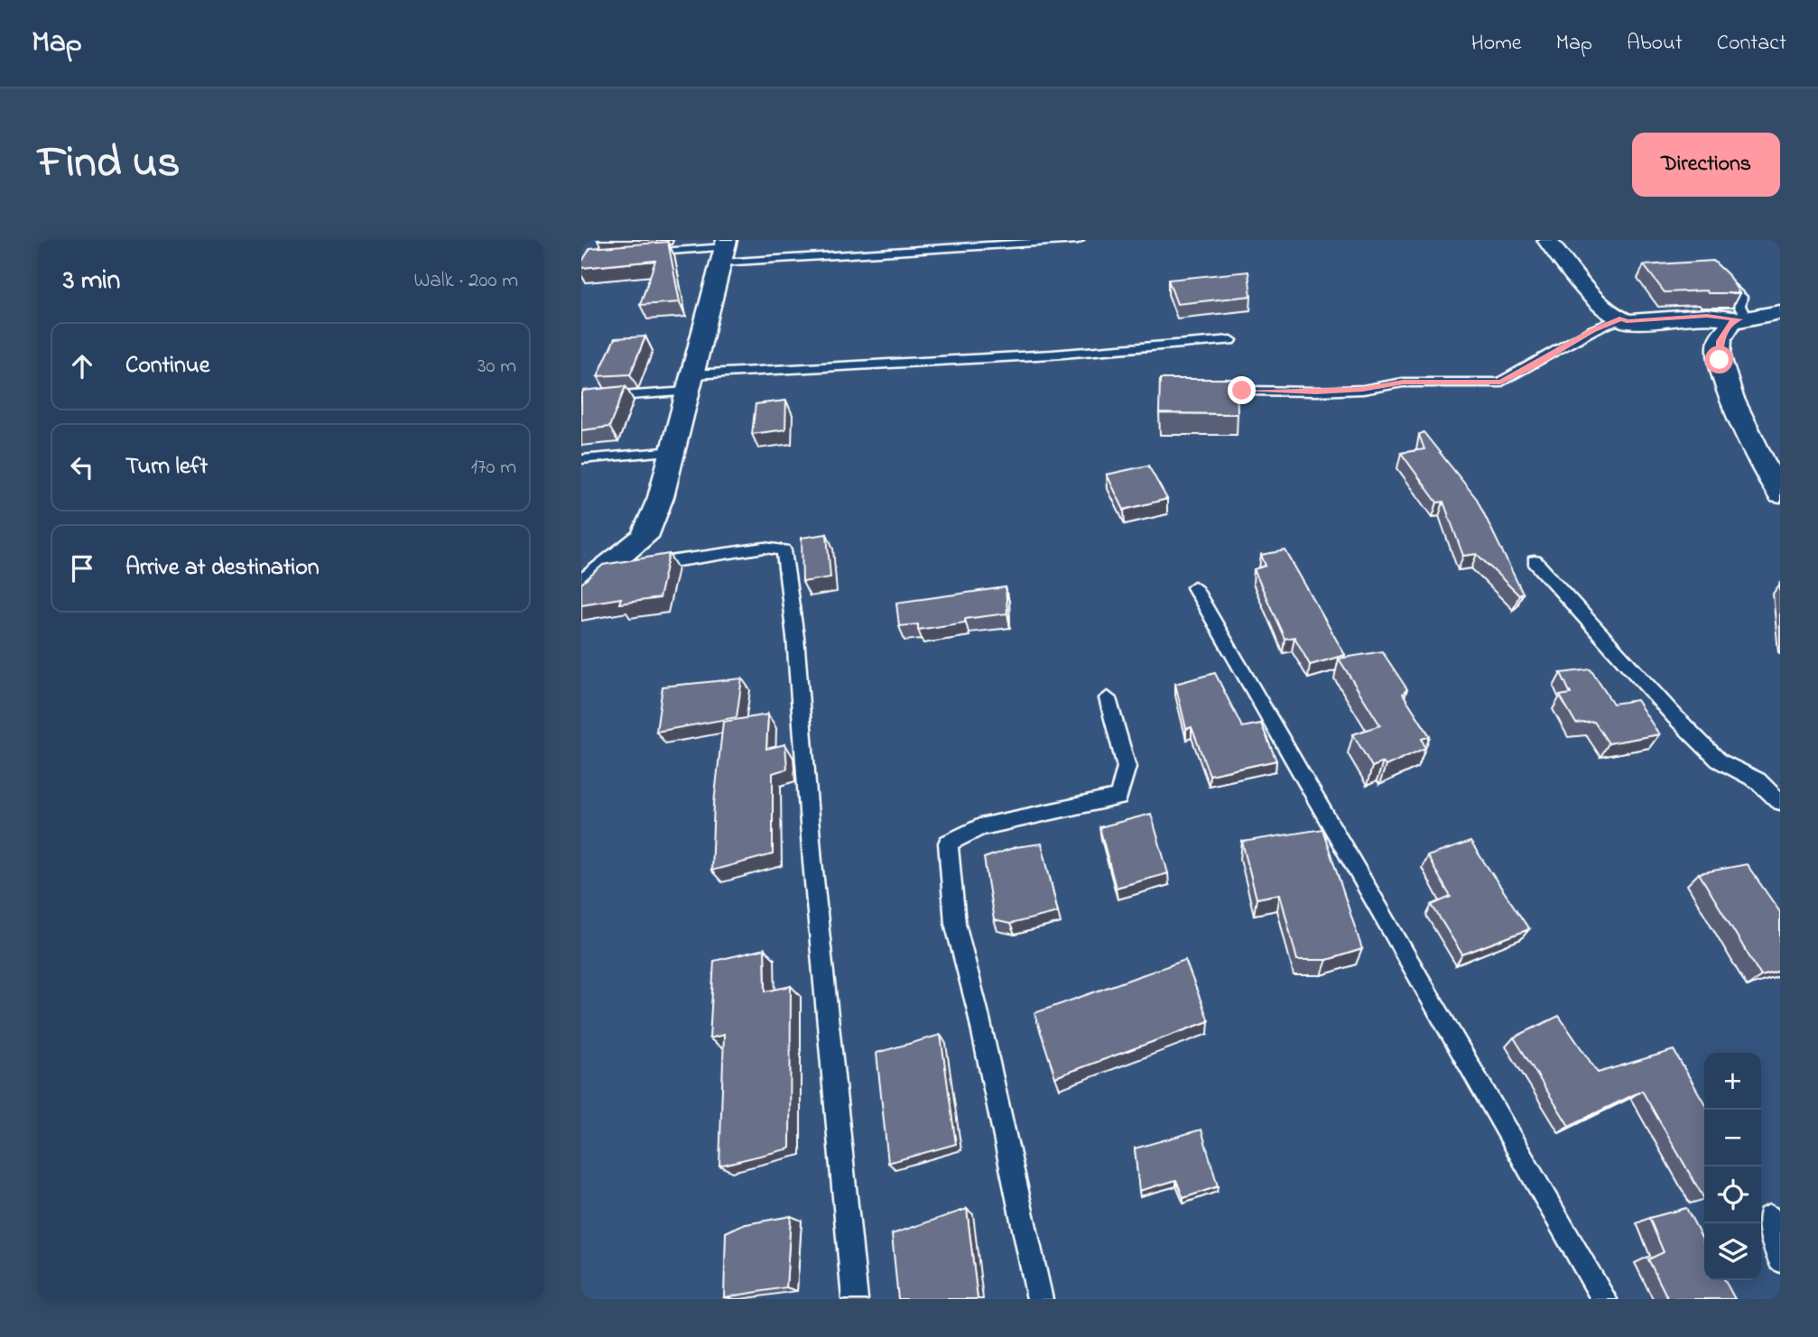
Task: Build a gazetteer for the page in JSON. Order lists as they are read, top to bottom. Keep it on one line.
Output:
{"page":{"header":"Map","nav":["Home","Map","About","Contact"],"title":"Find us","buttons":"Directions","heading":["3 min","Walk · 200 m"],"list":[["Continue","30 m"],["Turn left","170 m"],"Arrive at destination"],"map_buttons":["+","−"]}}
